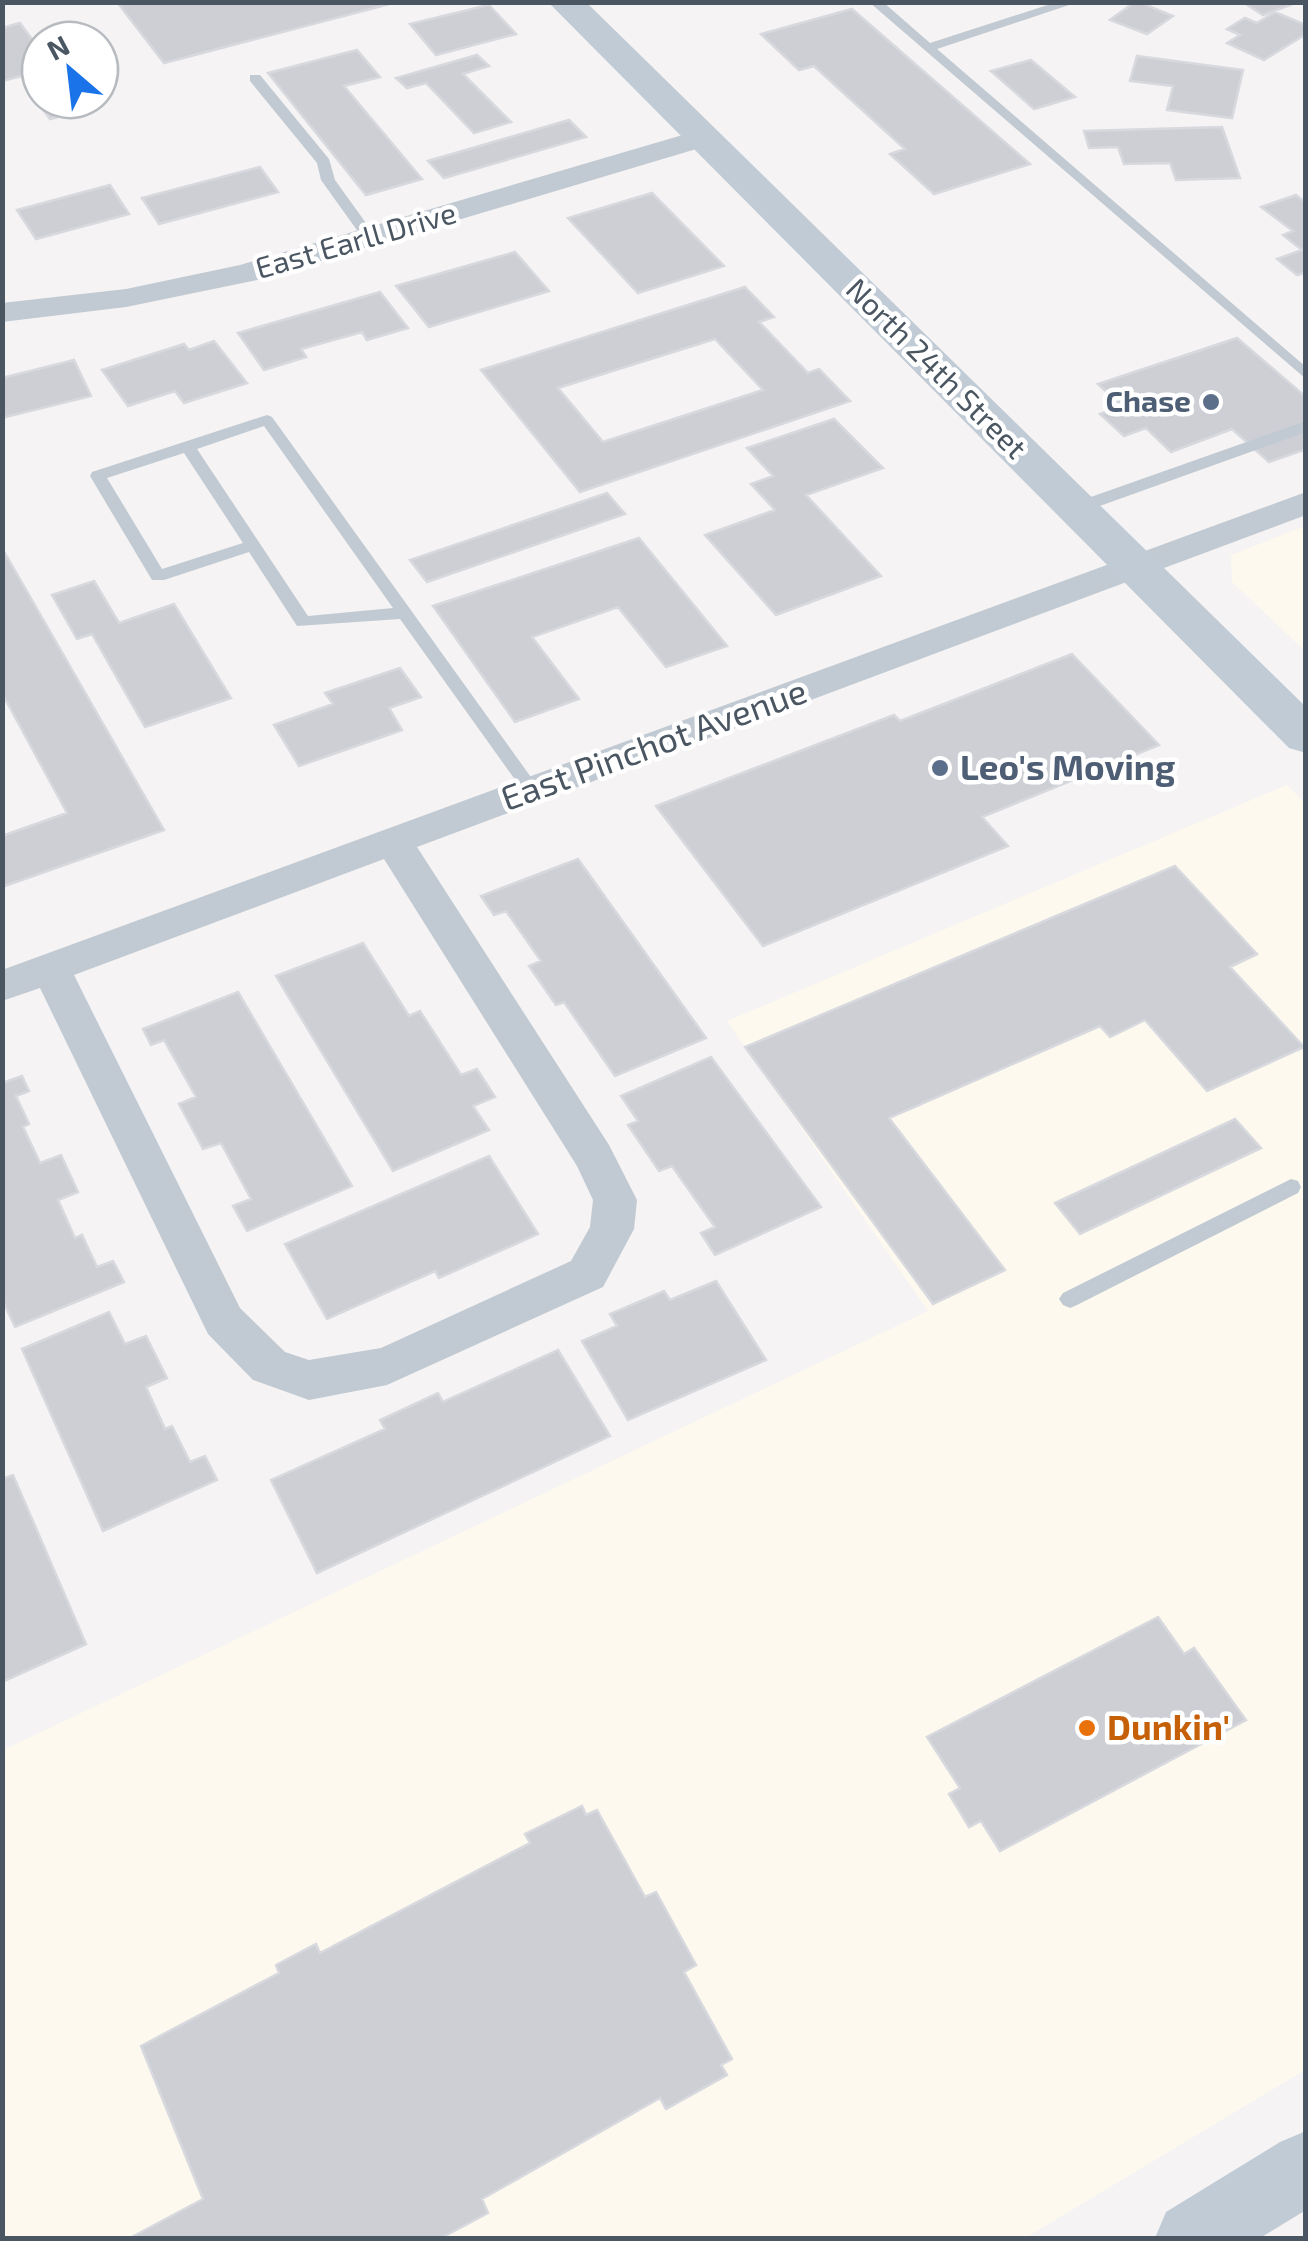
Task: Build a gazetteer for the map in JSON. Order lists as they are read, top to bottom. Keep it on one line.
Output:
{"streets":{"main road":["North 24th Street"],"street":["East Earll Drive","East Pinchot Avenue"]},"crossings":[["East Earll Drive","North 24th Street"],["North 24th Street","East Pinchot Avenue"]],"places":["Chase","Leo's Moving","Dunkin'"],"north":"top left"}
